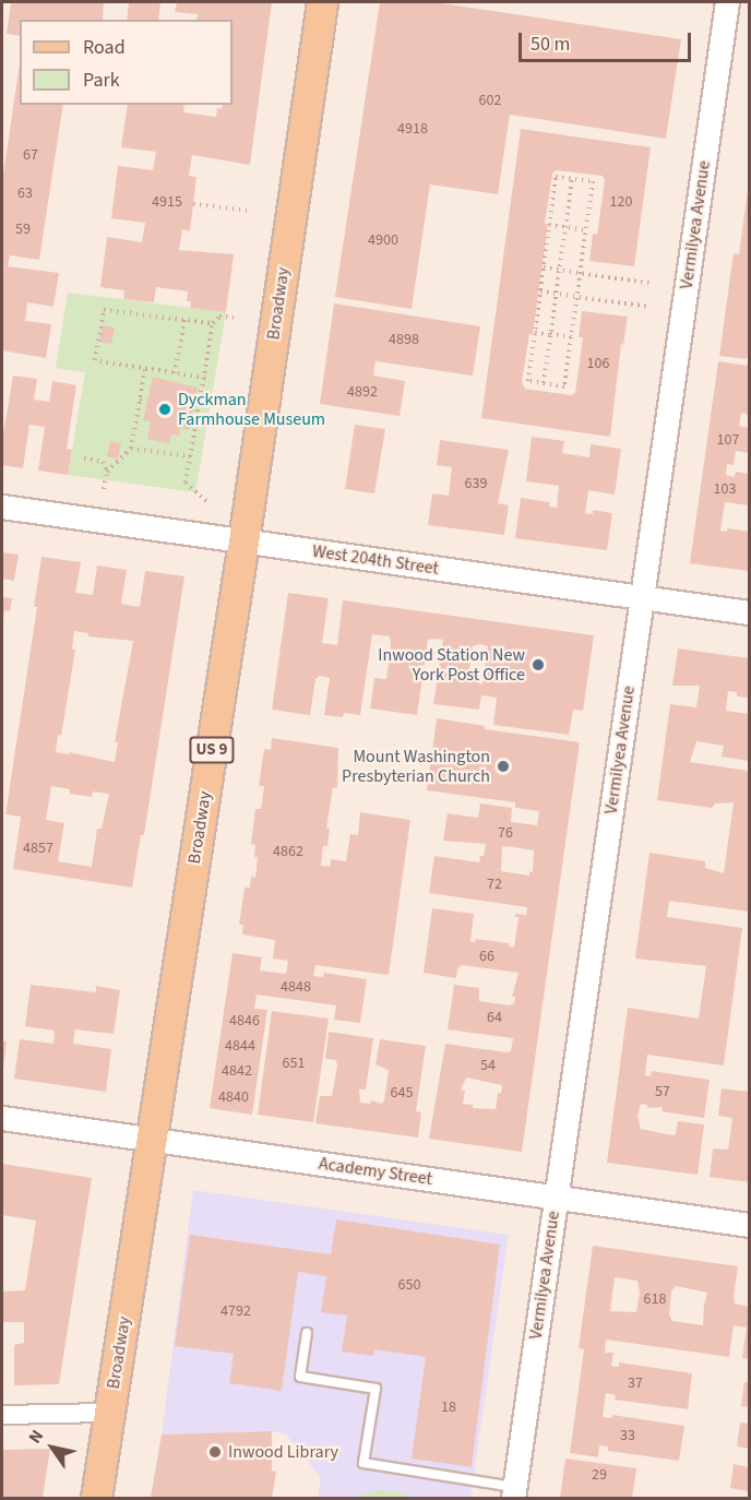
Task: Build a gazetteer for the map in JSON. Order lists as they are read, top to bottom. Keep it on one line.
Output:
{"streets":{"main road":["Broadway","US 9"],"street":["Vermilyea Avenue","West 204th Street","Academy Street"]},"crossings":[["Vermilyea Avenue","West 204th Street"],["Vermilyea Avenue","Academy Street"],["Broadway","West 204th Street"],["Broadway","Academy Street"]],"places":["Dyckman Farmhouse Museum","Inwood Station New York Post Office","Mount Washington Presbyterian Church","Inwood Library"],"house_numbers":["602","4918","67","63","4915","120","59","4900","4898","106","4892","107","639","103","76","4857","4862","72","66","4848","64","4846","4844","651","54","4842","57","645","4840","650","618","4792","37","18","33","29"],"legend":["Road","Park"],"scale_bar":"50 m","north":"top left"}
